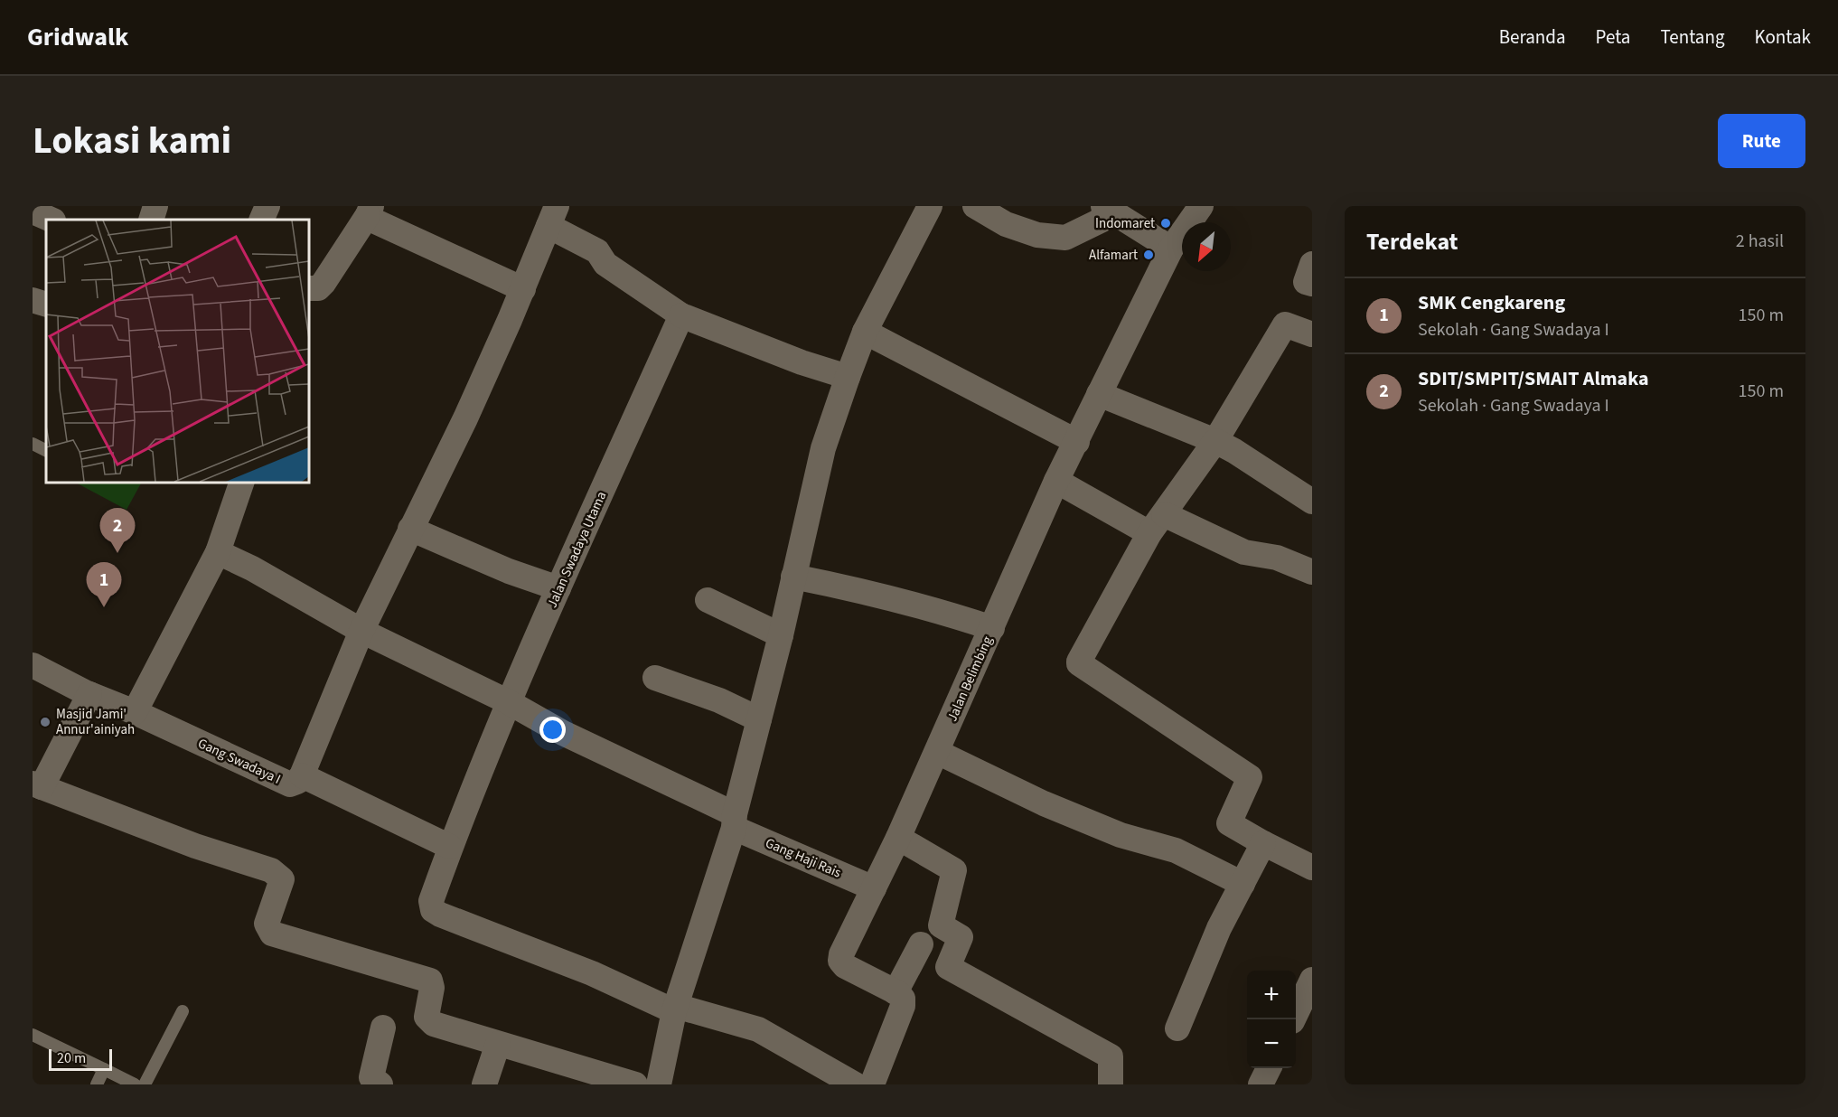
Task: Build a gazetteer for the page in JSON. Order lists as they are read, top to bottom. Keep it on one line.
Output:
{"streets":{"street":["Jalan Swadaya Utama","Jalan Belimbing","Gang Swadaya I","Gang Haji Rais"]},"crossings":[["Jalan Swadaya Utama","Gang Haji Rais"],["Jalan Belimbing","Gang Haji Rais"],["Gang Swadaya I","Gang Haji Rais"]],"places":["Indomaret","Alfamart","Masjid Jami' Annur'ainiyah"],"scale_bar":"20 m","north":"bottom left","page":{"header":"Gridwalk","nav":["Beranda","Peta","Tentang","Kontak"],"title":"Lokasi kami","buttons":"Rute","heading":["Terdekat","2 hasil"],"list":[{"mark":"1","name":"SMK Cengkareng","note":"Sekolah · Gang Swadaya I","value":"150 m"},{"mark":"2","name":"SDIT/SMPIT/SMAIT Almaka","note":"Sekolah · Gang Swadaya I","value":"150 m"}],"pins":["2","1"],"map_buttons":["+","−"],"scale":"20 m"}}
